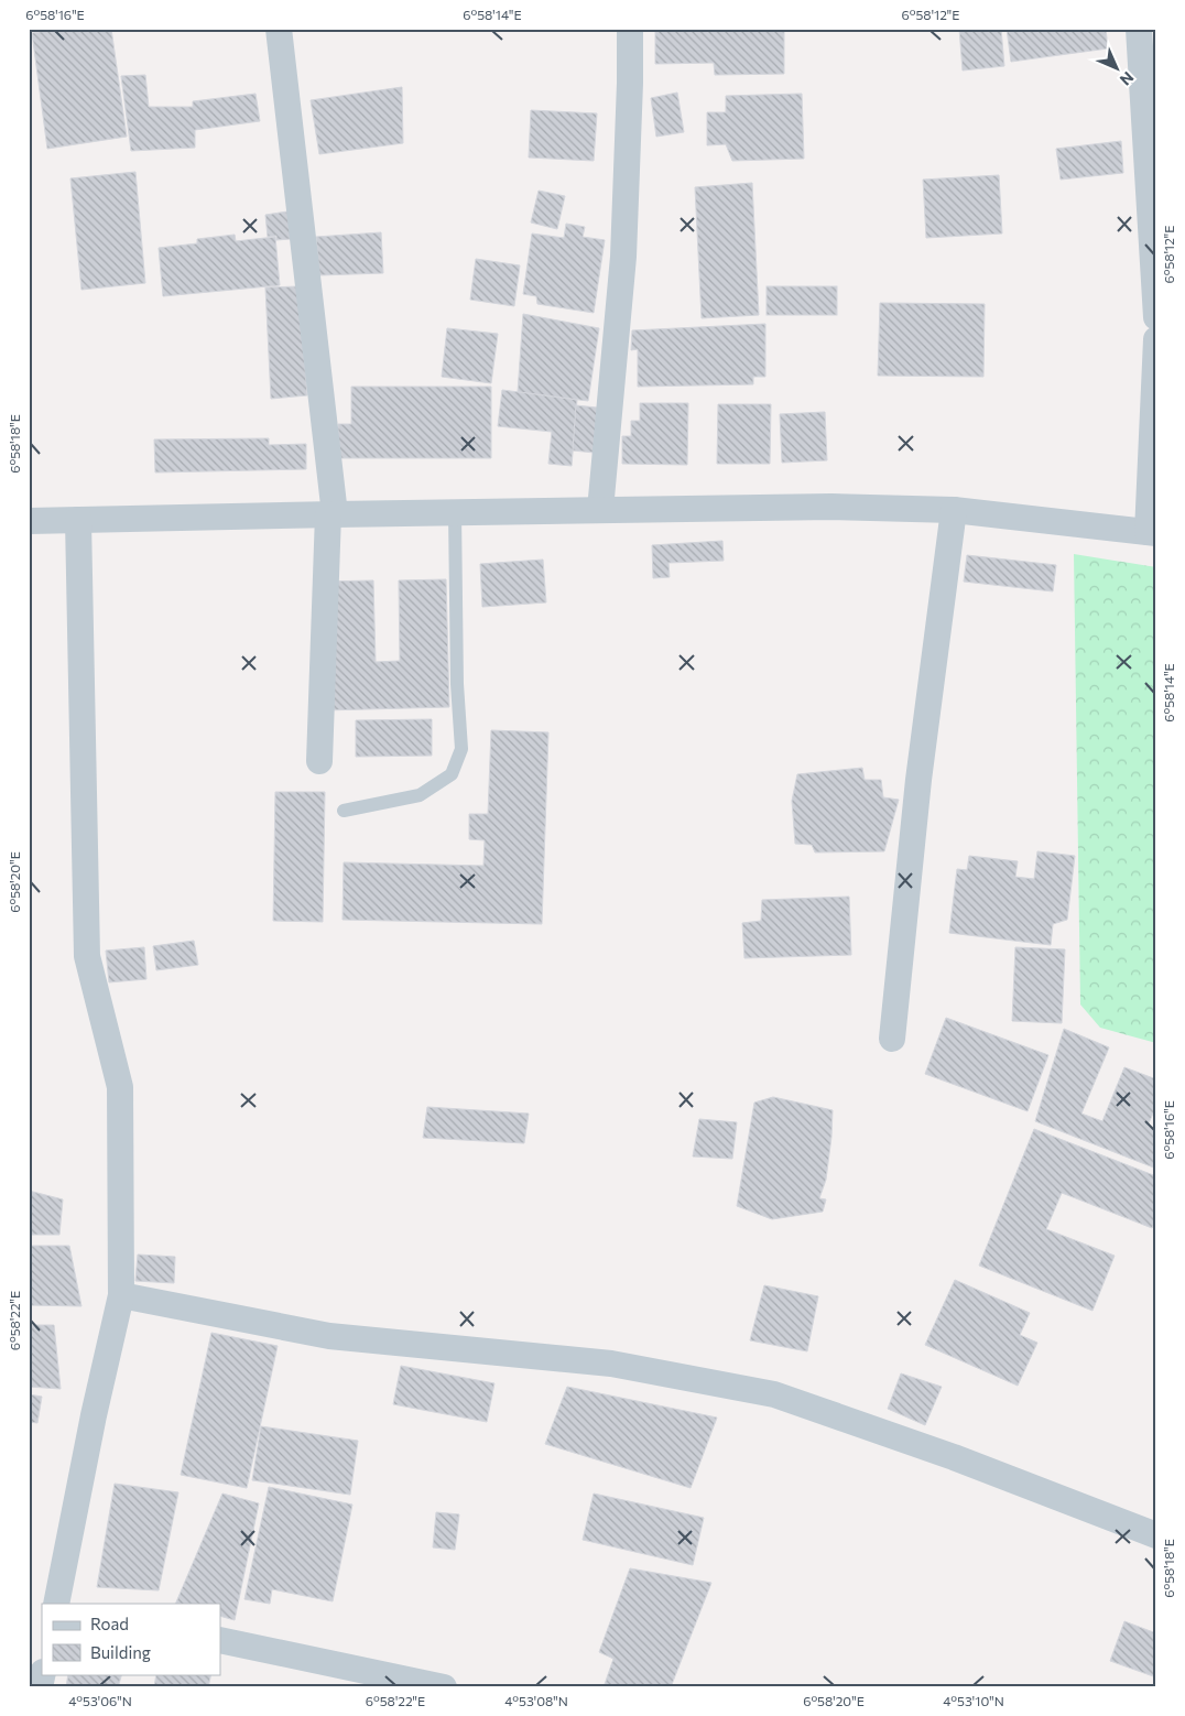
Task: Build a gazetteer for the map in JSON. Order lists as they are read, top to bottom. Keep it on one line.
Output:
{"legend":["Road","Building"],"north":"bottom right","coordinates":["6°58'16\"E","6°58'14\"E","6°58'12\"E","6°58'18\"E","6°58'20\"E","6°58'22\"E","4°53'06\"N","4°53'08\"N","4°53'10\"N"]}
